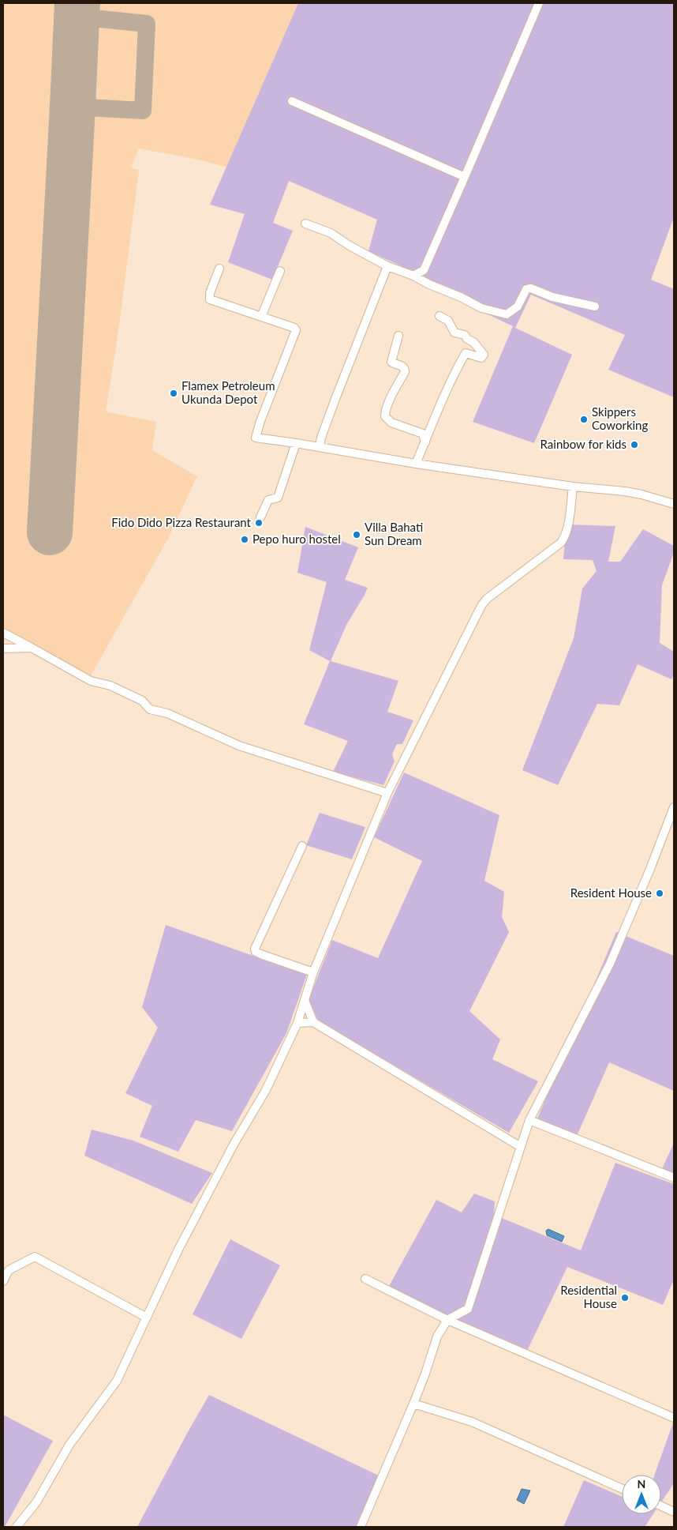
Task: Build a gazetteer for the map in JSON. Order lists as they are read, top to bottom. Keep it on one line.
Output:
{"places":["Flamex Petroleum Ukunda Depot","Skippers Coworking","Rainbow for kids","Fido Dido Pizza Restaurant","Villa Bahati Sun Dream","Pepo huro hostel","Resident House","Residential House"],"north":"top"}
